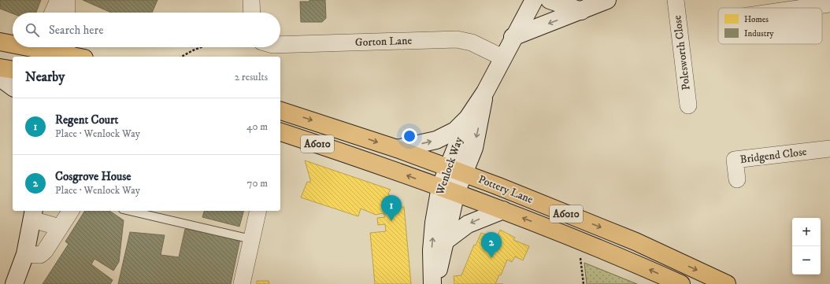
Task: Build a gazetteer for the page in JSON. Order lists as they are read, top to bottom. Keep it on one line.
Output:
{"streets":{"highway":["A6010","Pottery Lane"],"street":["Gorton Lane","Polesworth Close","Bridgend Close","Wenlock Way"]},"crossings":[["Gorton Lane","Wenlock Way"],["Wenlock Way","Pottery Lane"]],"legend":["Homes","Industry"],"page":{"search":"Search here","heading":["Nearby","2 results"],"list":[{"mark":"1","name":"Regent Court","note":"Place · Wenlock Way","value":"40 m"},{"mark":"2","name":"Cosgrove House","note":"Place · Wenlock Way","value":"70 m"}],"pins":["1","2"],"map_buttons":["+","−"]}}
